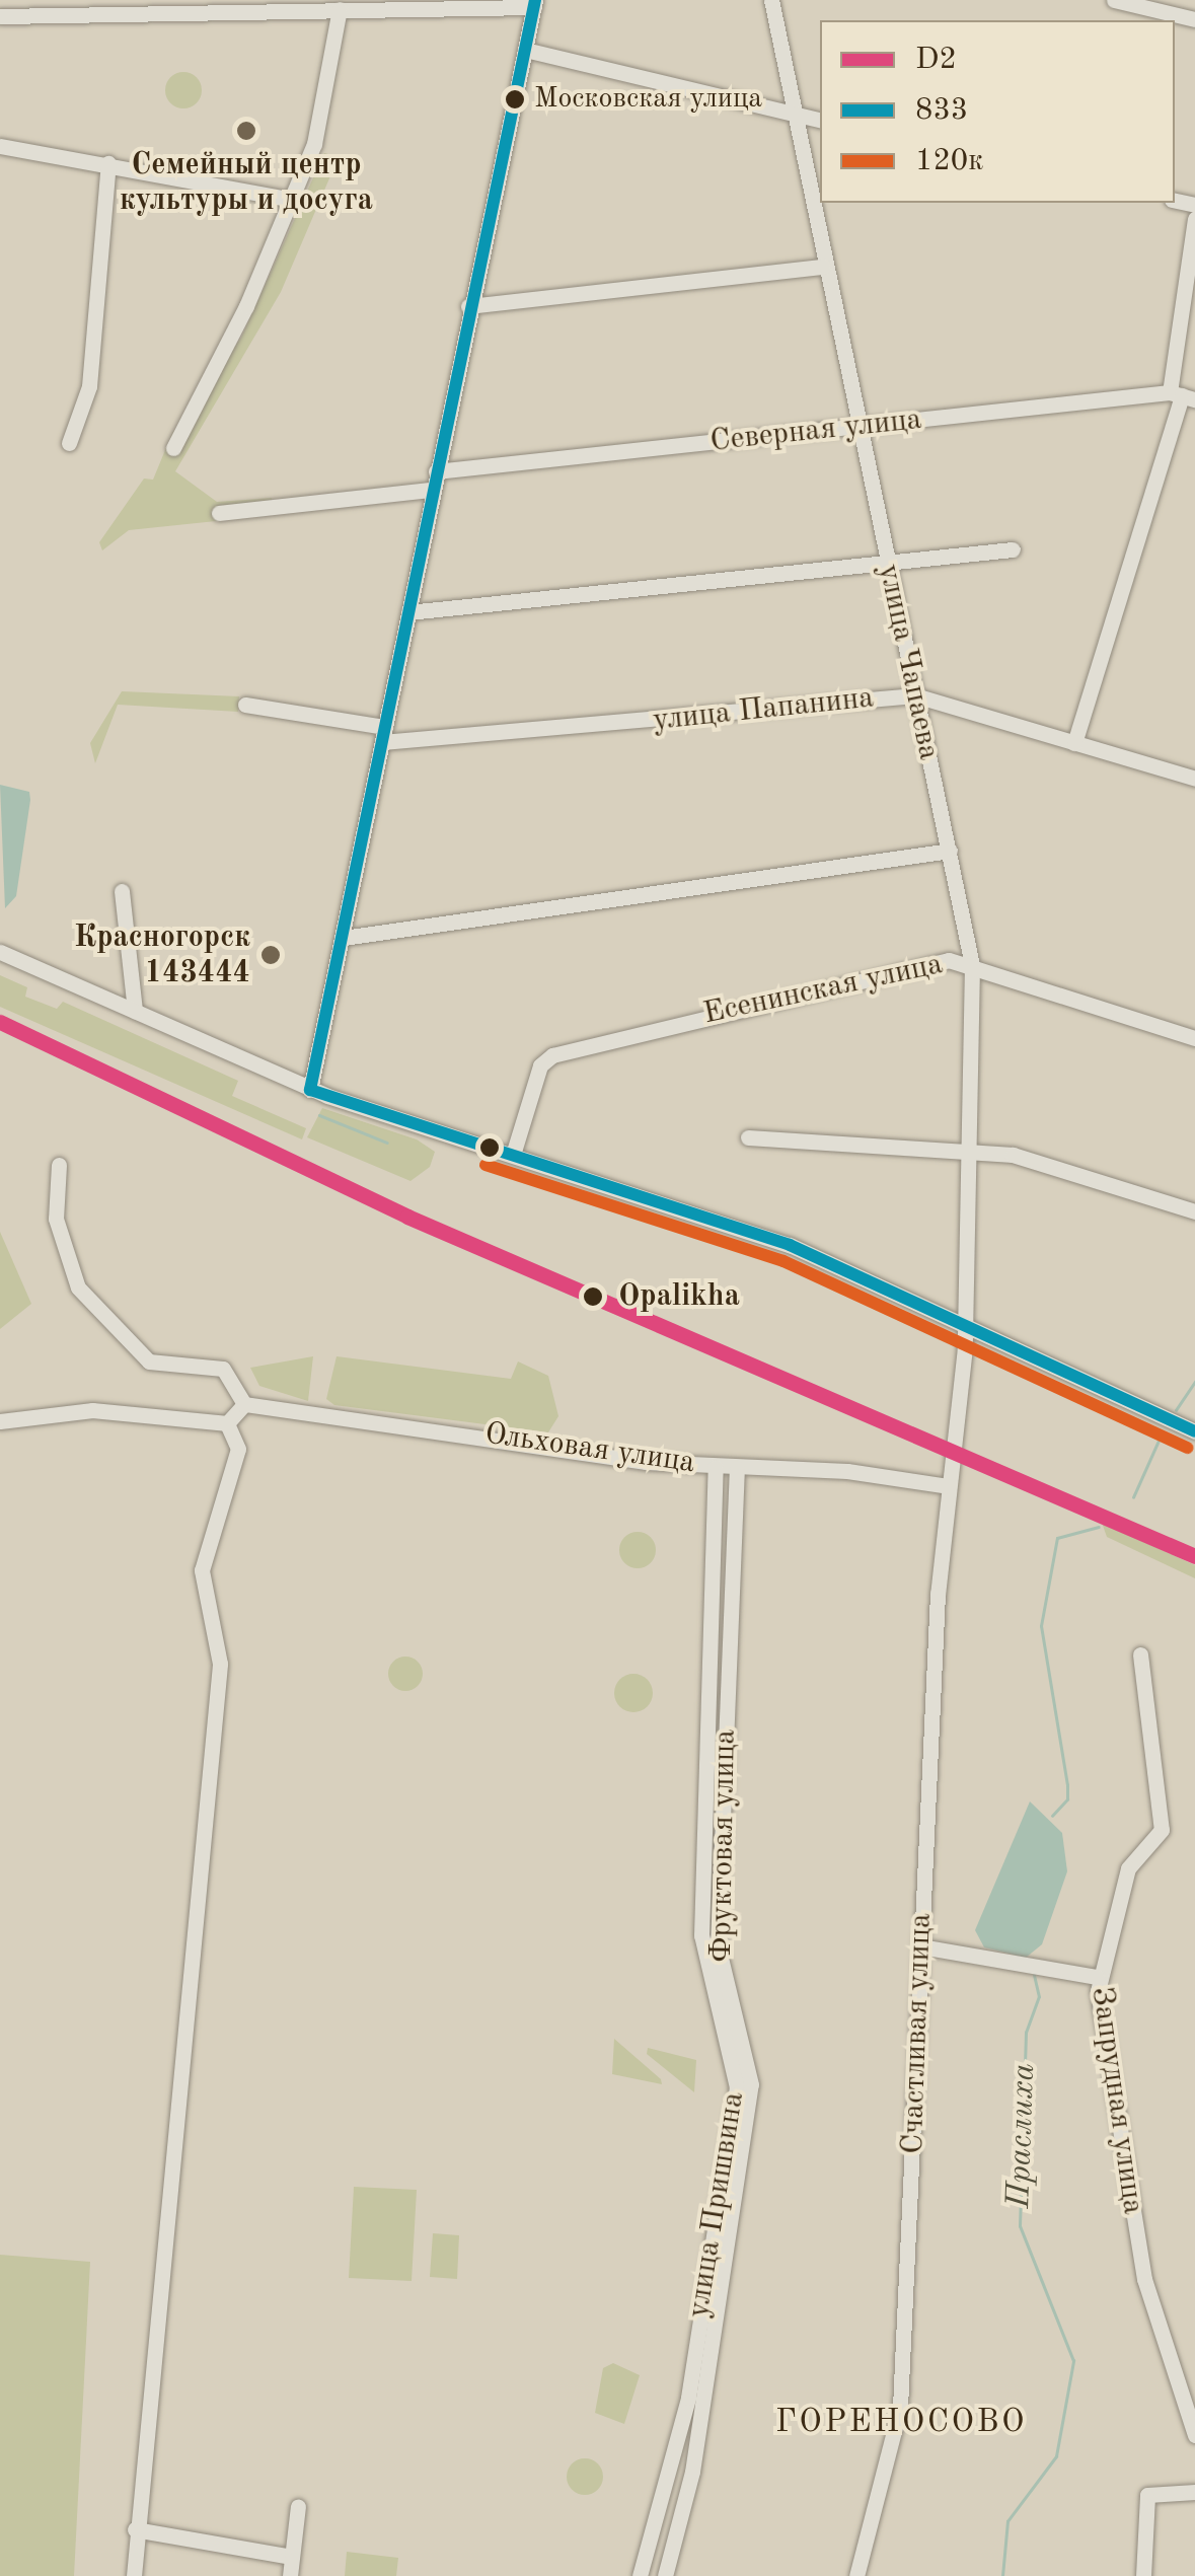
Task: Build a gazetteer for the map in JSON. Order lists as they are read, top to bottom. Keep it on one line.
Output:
{"streets":{"street":["Северная улица","улица Чапаева","улица Папанина","Есенинская улица","Ольховая улица","Фруктовая улица","Счастливая улица","Запрудная улица","улица Пришвина"]},"crossings":[["Северная улица","улица Чапаева"],["улица Чапаева","улица Папанина"],["улица Чапаева","Есенинская улица"],["улица Чапаева","Счастливая улица"],["Ольховая улица","Фруктовая улица"],["Ольховая улица","Счастливая улица"],["Ольховая улица","улица Пришвина"]],"districts":["ГОРЕНОСОВО"],"water":["Праслиха"],"places":["Московская улица","Семейный центр культуры и досуга","Красногорск 143444","Opalikha"],"lines":["transit line 833","transit line D2","transit line 120к"],"legend":["D2","833","120к"]}
